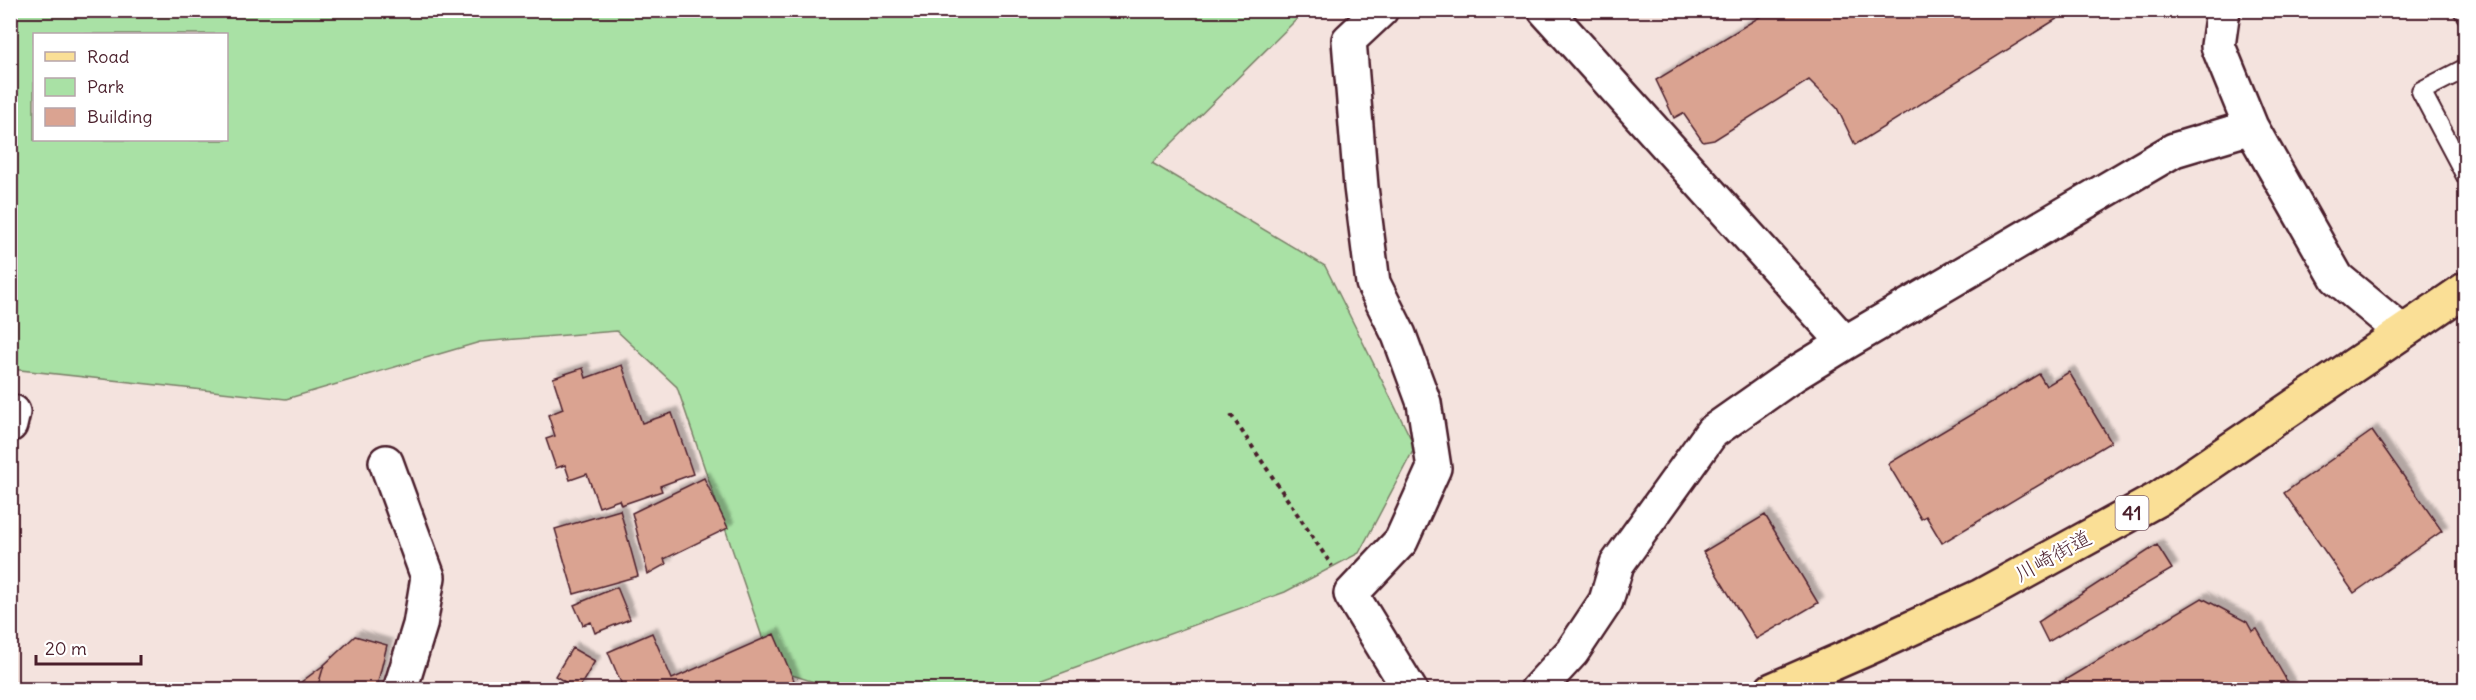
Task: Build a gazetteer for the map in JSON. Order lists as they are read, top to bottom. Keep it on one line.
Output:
{"streets":{"main road":["41","川崎街道"]},"legend":["Road","Park","Building"],"scale_bar":"20 m"}
